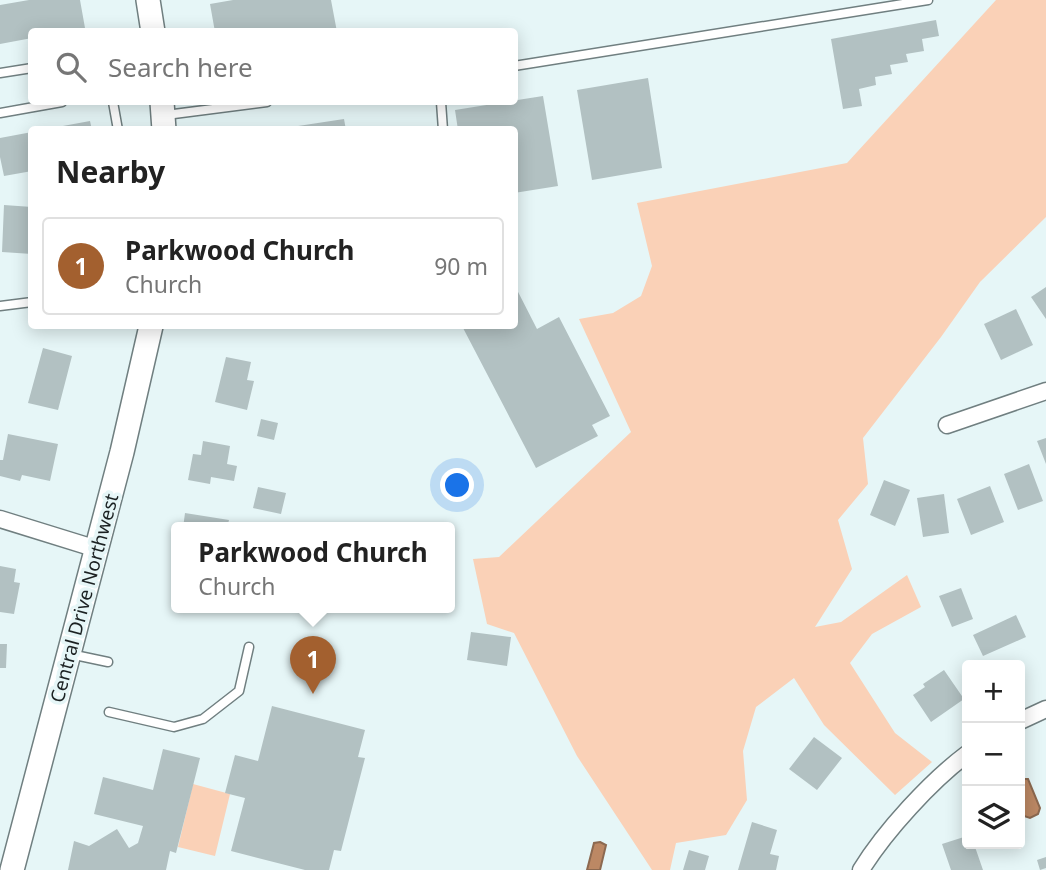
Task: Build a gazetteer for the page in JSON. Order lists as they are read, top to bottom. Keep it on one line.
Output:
{"streets":{"street":["Central Drive Northwest"]},"page":{"search":"Search here","heading":"Nearby","list":[{"mark":"1","name":"Parkwood Church","note":"Church","value":"90 m"}],"popup":["Parkwood Church","Church"],"pins":"1","map_buttons":["+","−"]}}
